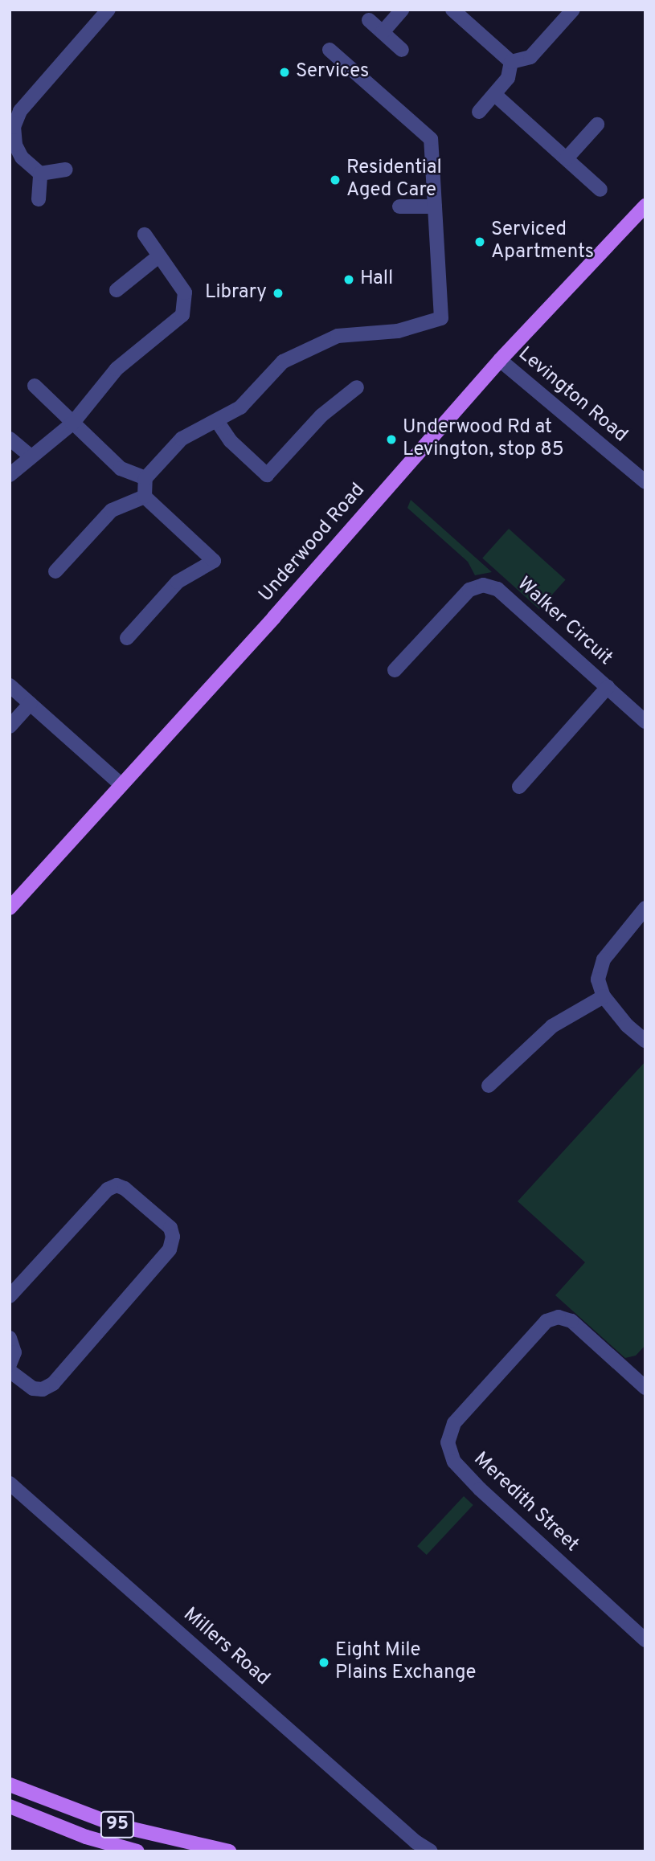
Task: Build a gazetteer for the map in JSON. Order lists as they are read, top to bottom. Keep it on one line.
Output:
{"streets":{"main road":["Underwood Road","95"],"street":["Levington Road","Walker Circuit","Meredith Street","Millers Road"]},"crossings":[["Levington Road","Underwood Road"]],"places":["Services","Residential Aged Care","Serviced Apartments","Hall","Library","Underwood Rd at Levington, stop 85","Eight Mile Plains Exchange"]}
